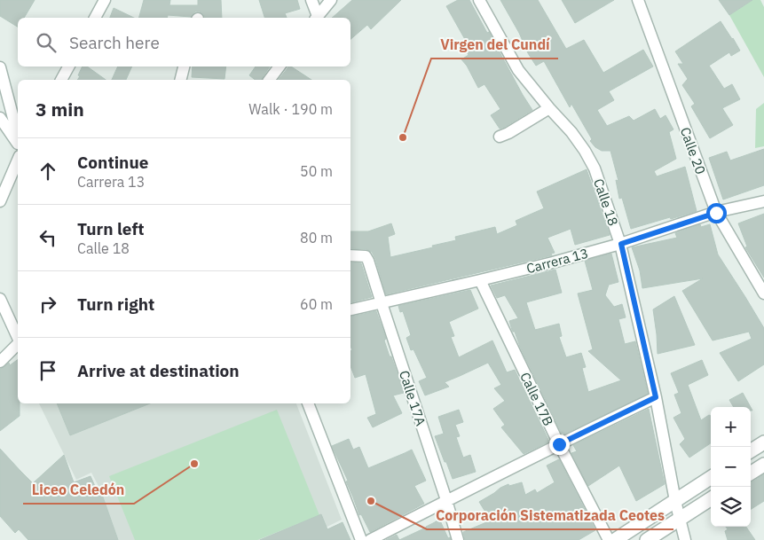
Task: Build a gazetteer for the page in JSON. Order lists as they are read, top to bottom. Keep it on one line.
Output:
{"streets":{"street":["Calle 20","Calle 18","Carrera 13","Calle 17A","Calle 17B"]},"crossings":[["Calle 20","Carrera 13"],["Calle 18","Carrera 13"],["Carrera 13","Calle 17A"],["Carrera 13","Calle 17B"]],"places":["Virgen del Cundí","Liceo Celedón","Corporación Sistematizada Ceotes"],"page":{"search":"Search here","heading":["3 min","Walk · 190 m"],"list":[["Continue","Carrera 13","50 m"],["Turn left","Calle 18","80 m"],["Turn right","60 m"],"Arrive at destination"],"map_buttons":["+","−"]}}
